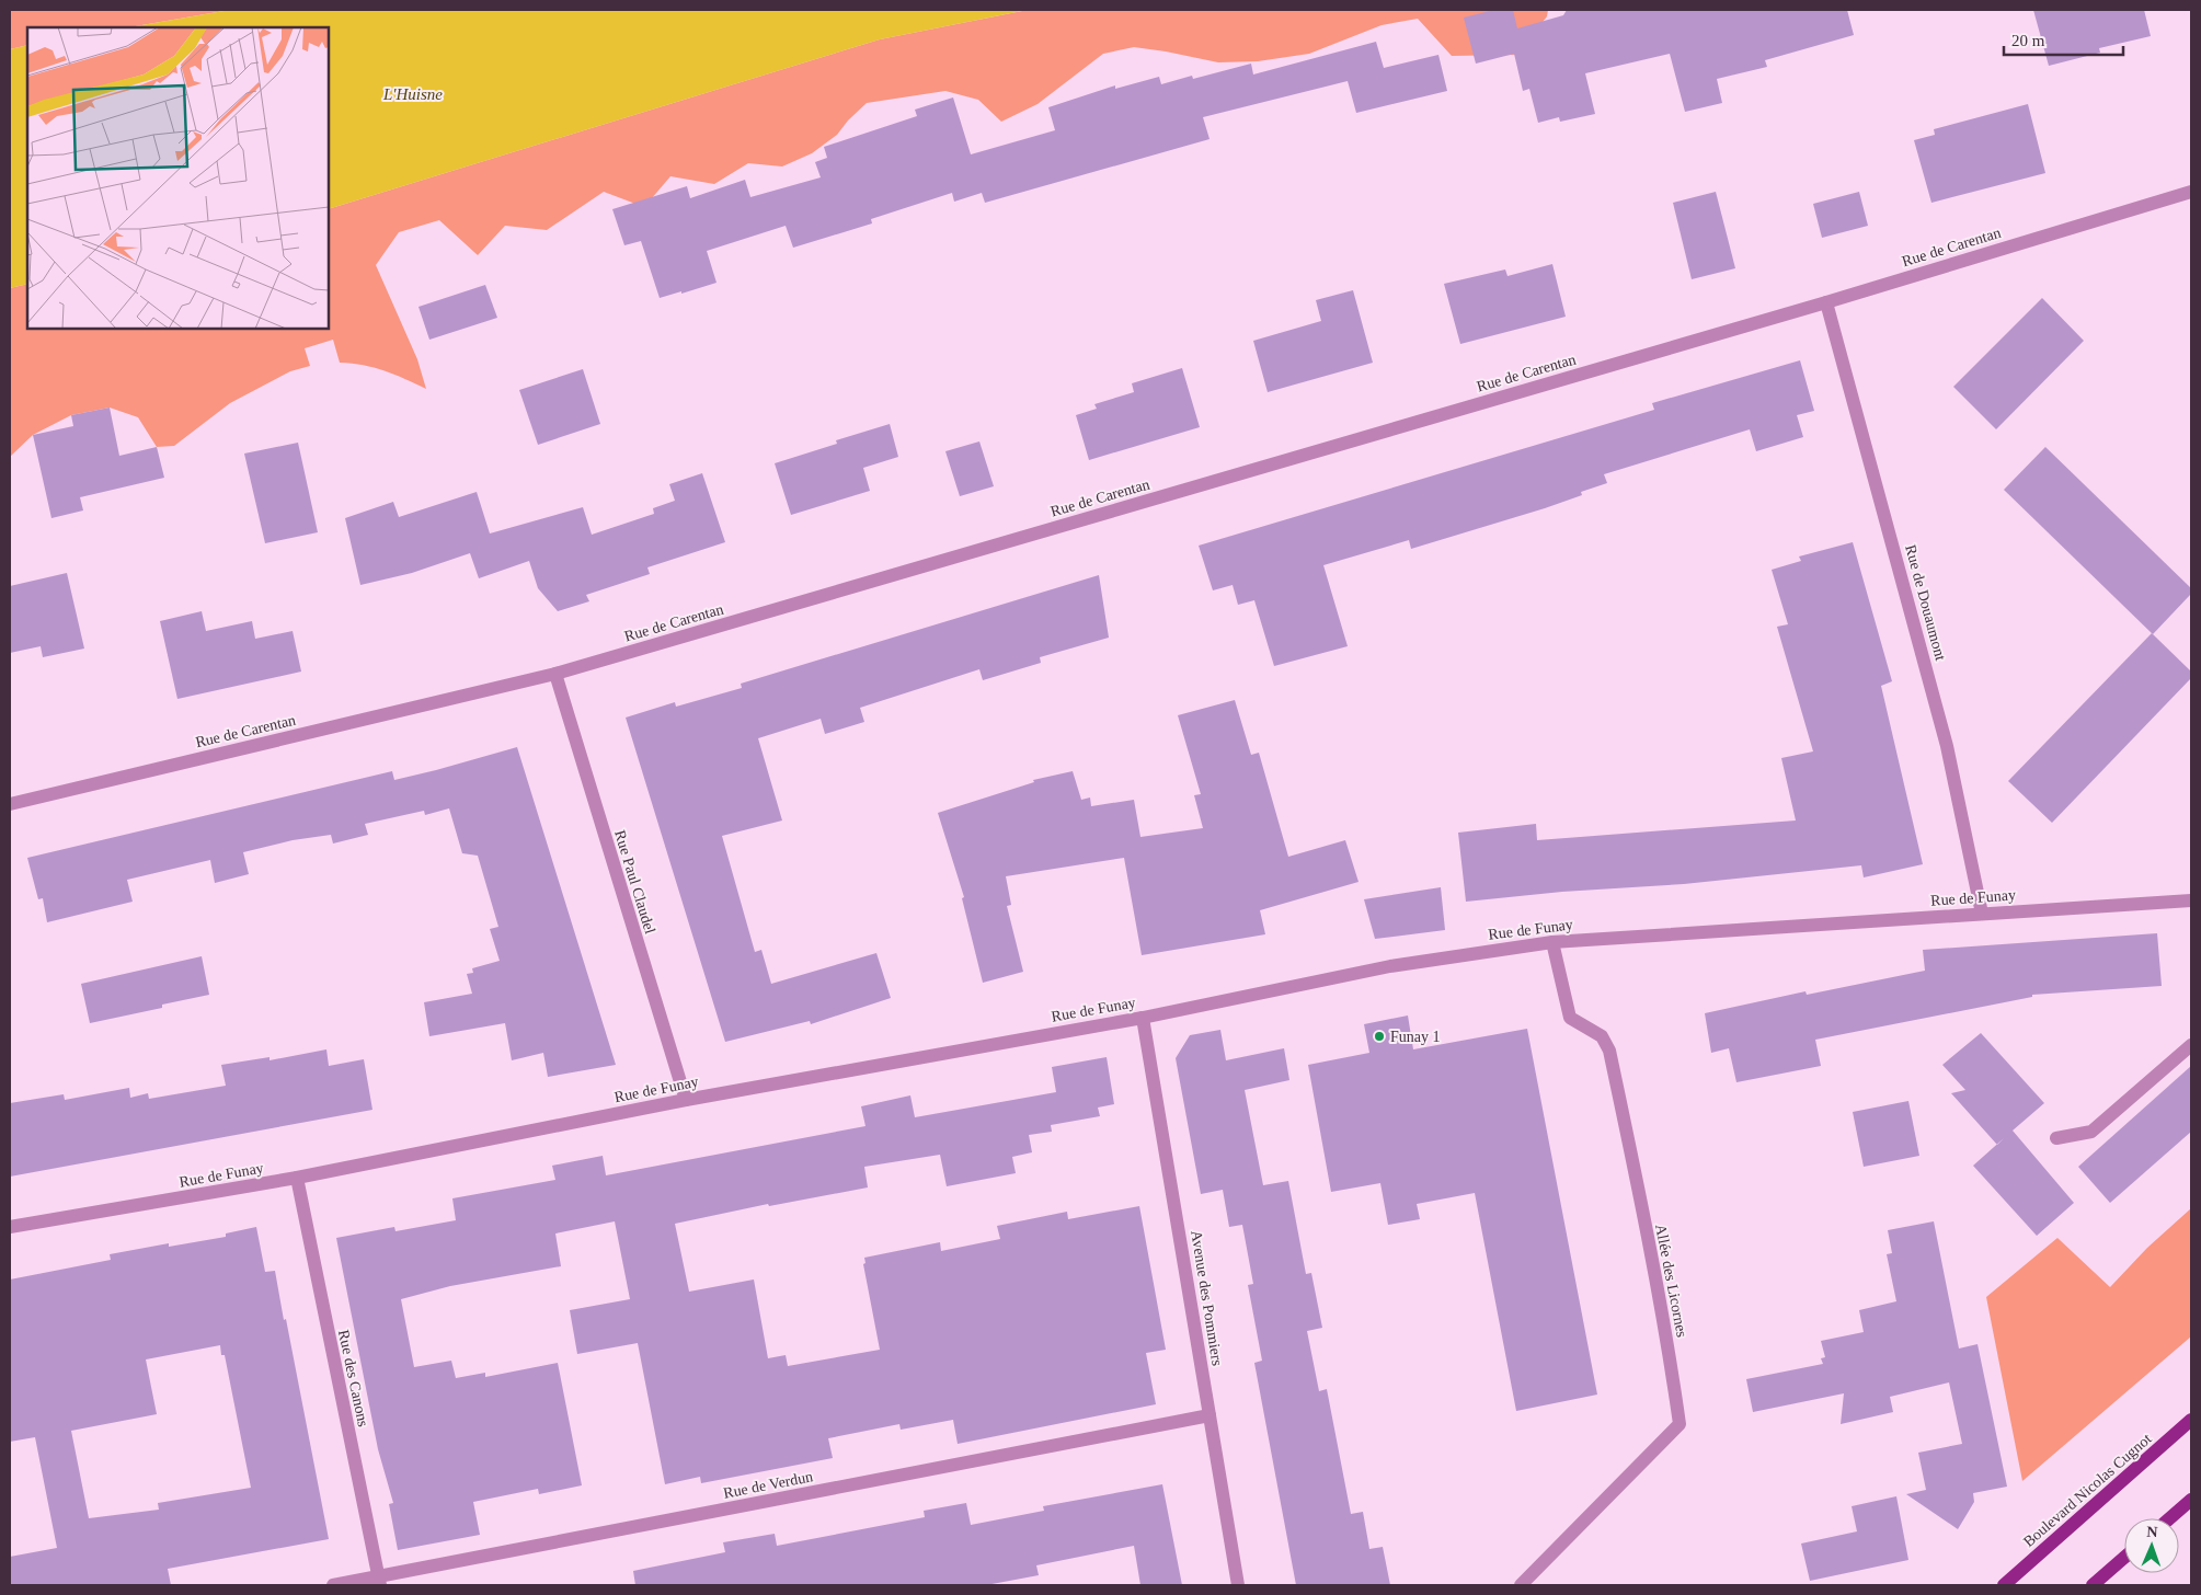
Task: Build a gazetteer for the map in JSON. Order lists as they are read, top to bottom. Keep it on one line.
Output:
{"streets":{"main road":["Boulevard Nicolas Cugnot"],"street":["Rue de Carentan","Rue de Douaumont","Rue Paul Claudel","Rue de Funay","Allée des Licornes","Avenue des Pommiers","Rue des Canons","Rue de Verdun"]},"crossings":[["Rue de Carentan","Rue de Douaumont"],["Rue de Carentan","Rue Paul Claudel"],["Rue de Douaumont","Rue de Funay"],["Rue Paul Claudel","Rue de Funay"],["Rue de Funay","Allée des Licornes"],["Rue de Funay","Avenue des Pommiers"],["Rue de Funay","Rue des Canons"],["Avenue des Pommiers","Rue de Verdun"],["Rue des Canons","Rue de Verdun"]],"water":["L'Huisne"],"places":["Funay 1"],"scale_bar":"20 m","north":"top"}
